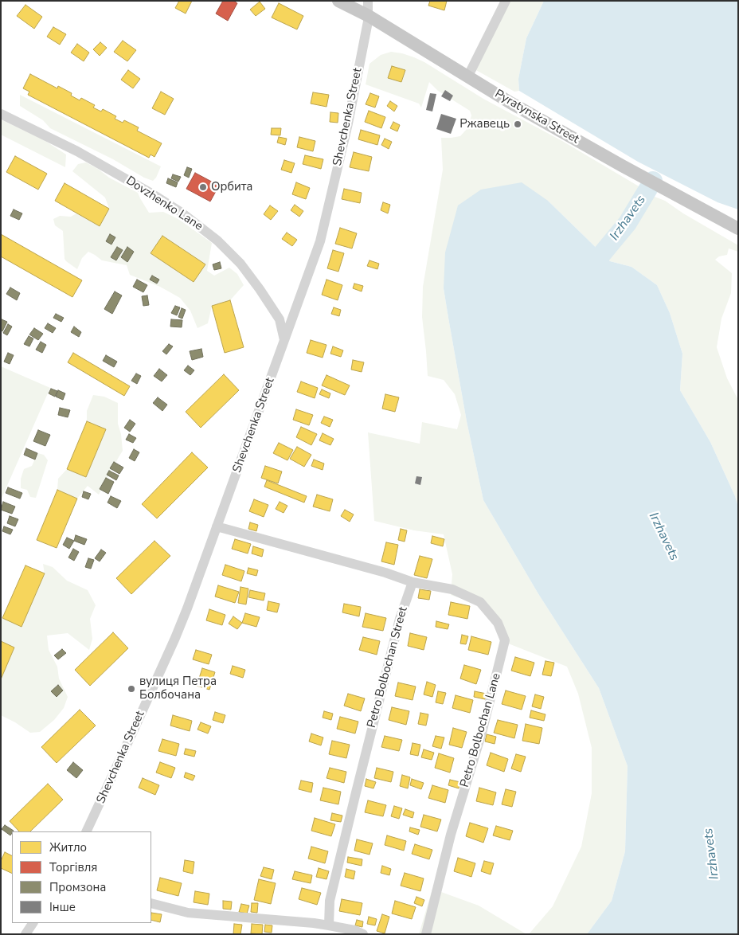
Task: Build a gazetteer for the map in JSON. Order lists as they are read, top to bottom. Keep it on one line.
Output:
{"streets":{"main road":["Pyratynska Street"],"street":["Shevchenka Street","Dovzhenko Lane","Petro Bolbochan Street","Petro Bolbochan Lane"]},"crossings":[["Shevchenka Street","Pyratynska Street"],["Shevchenka Street","Dovzhenko Lane"],["Petro Bolbochan Street","Petro Bolbochan Lane"]],"water":["Irzhavets"],"places":["Ржавець","Орбита","вулиця Петра Болбочана"],"legend":["Житло","Торгівля","Промзона","Інше"]}
